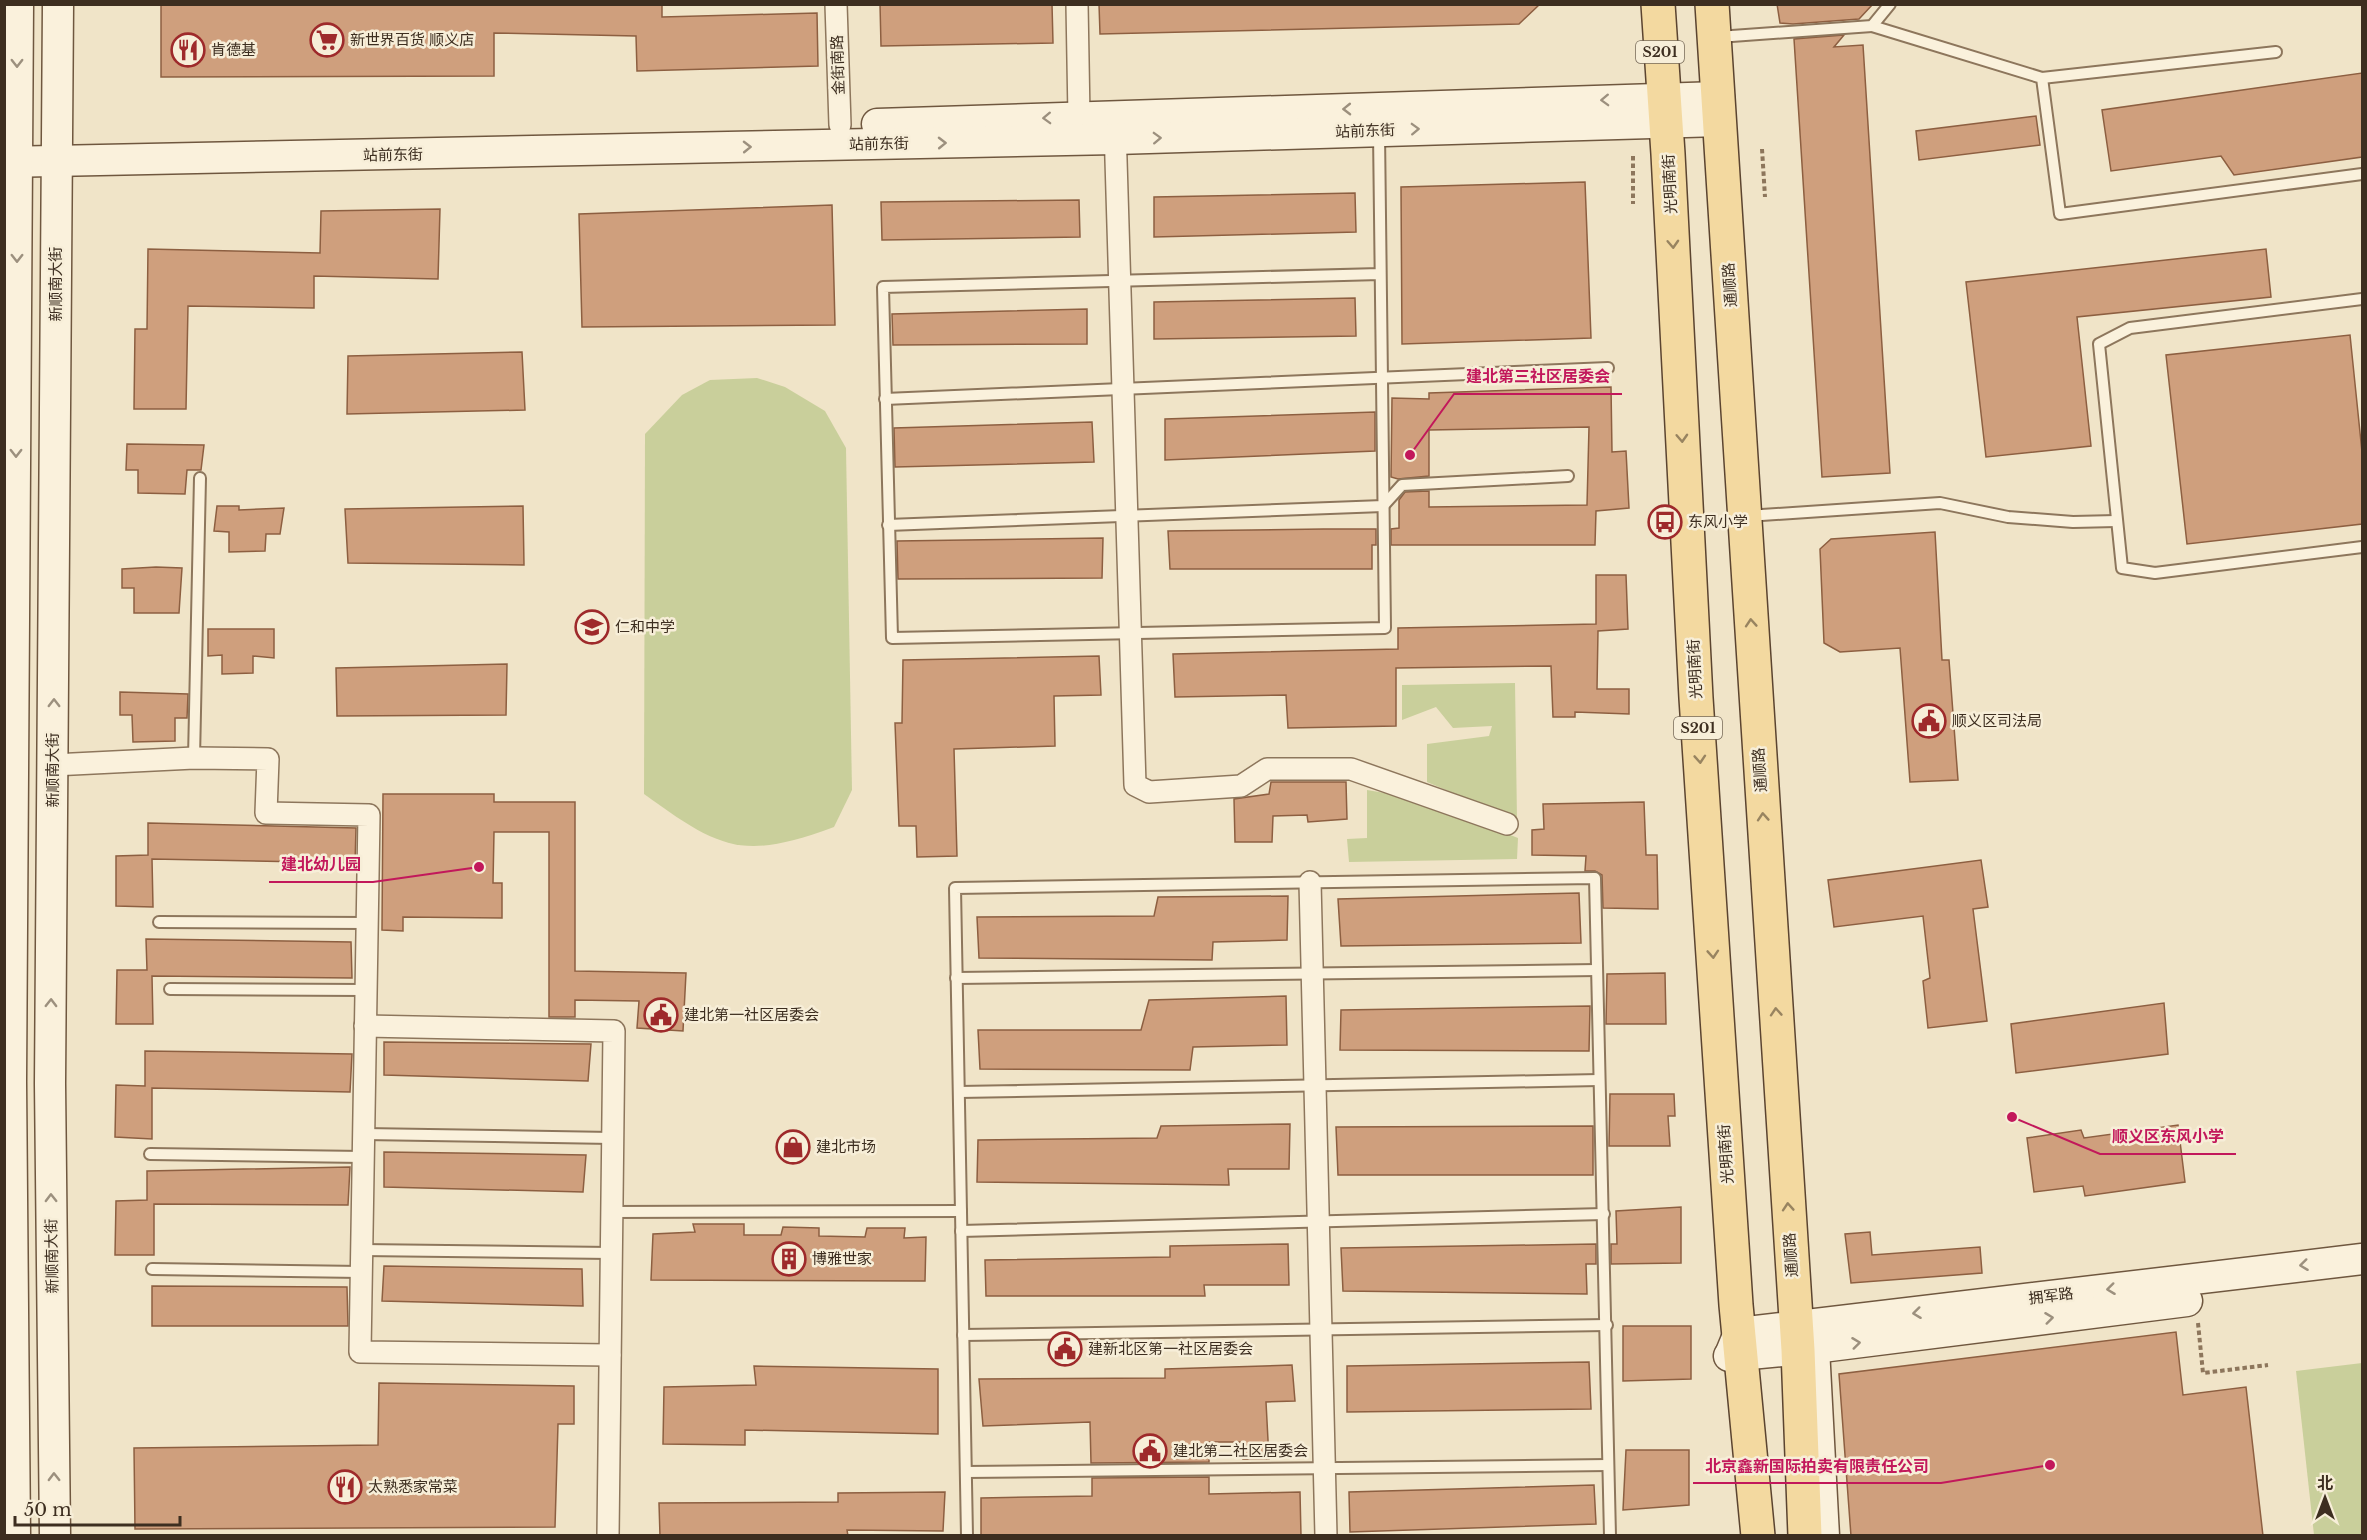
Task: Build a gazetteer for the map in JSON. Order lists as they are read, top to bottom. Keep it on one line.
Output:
{"streets":{"main road":["S201","光明南街","通顺路"],"street":["金街南路","站前东街","新顺南大街","拥军路"]},"crossings":[["S201","光明南街"],["S201","拥军路"],["金街南路","站前东街"],["站前东街","光明南街"],["站前东街","新顺南大街"],["站前东街","通顺路"],["光明南街","拥军路"],["通顺路","拥军路"]],"one_way":["光明南街","通顺路"],"places":{"supermarket":["新世界百货 顺义店"],"restaurant":["肯德基","太熟悉家常菜"],"other":["建北第三社区居委会","建北幼儿园","顺义区东风小学","北京鑫新国际拍卖有限责任公司"],"bus stop":["东风小学"],"school or university":["仁和中学"],"public building":["顺义区司法局","建北第一社区居委会","建新北区第一社区居委会","建北第二社区居委会"],"shop":["建北市场"],"building":["博雅世家"]},"scale_bar":"50 m","north":"top"}
